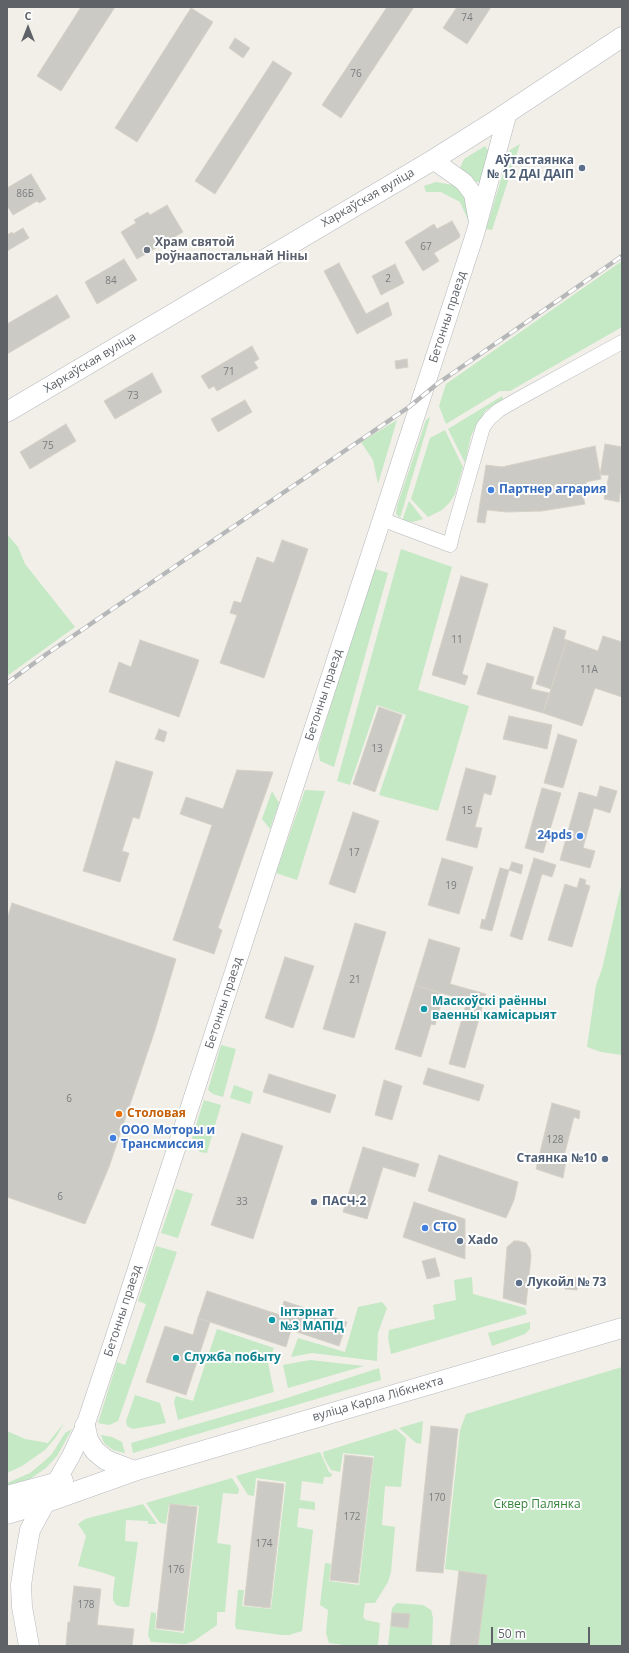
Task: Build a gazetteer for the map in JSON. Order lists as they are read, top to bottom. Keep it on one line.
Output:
{"streets":{"main road":["Харкаўская вуліца","вуліца Карла Лібкнехта"],"street":["Бетонны праезд"]},"crossings":[["Харкаўская вуліца","Бетонны праезд"],["Бетонны праезд","вуліца Карла Лібкнехта"]],"parks":["Сквер Палянка"],"places":["Аўтастаянка № 12 ДАІ ДАІП","Храм святой роўнаапостальнай Ніны","Партнер агрария","24pds","Маскоўскі раённы ваенны камісарыят","Столовая","ООО Моторы и Трансмиссия","Стаянка №10","ПАСЧ-2","СТО","Xado","Лукойл № 73","Інтэрнат №3 МАПІД","Служба побыту"],"house_numbers":["74","76","86Б","67","2","84","71","73","75","11","11А","13","15","17","19","21","6","128","6","33","170","172","174","176","178"],"scale_bar":"50 m","north":"top"}
